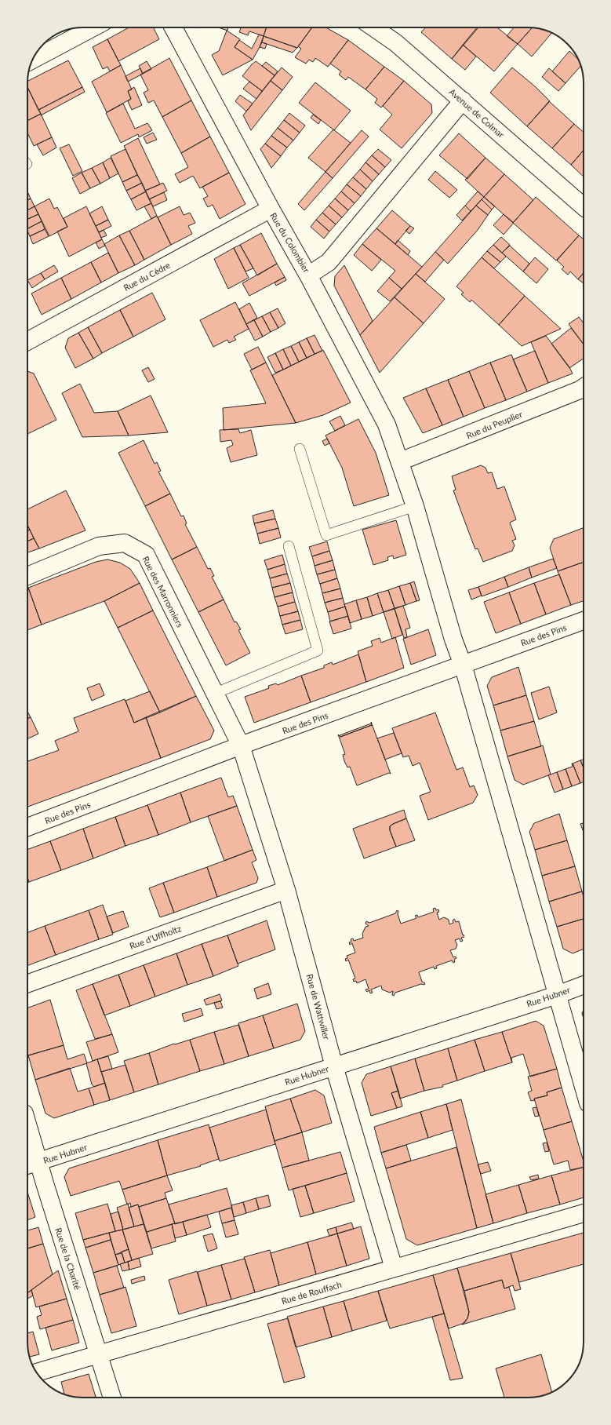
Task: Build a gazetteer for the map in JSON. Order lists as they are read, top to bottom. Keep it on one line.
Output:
{"streets":{"street":["Avenue de Colmar","Rue du Colombier","Rue du Cèdre","Rue du Peuplier","Rue des Marronniers","Rue des Pins","Rue d'Uffholtz","Rue Hubner","Rue de Wattwiller","Rue de la Charité","Rue de Rouffach"]},"crossings":[["Avenue de Colmar","Rue du Colombier"],["Rue du Colombier","Rue du Cèdre"],["Rue des Marronniers","Rue des Pins"],["Rue des Marronniers","Rue de Wattwiller"],["Rue des Pins","Rue de Wattwiller"],["Rue d'Uffholtz","Rue de Wattwiller"],["Rue Hubner","Rue de Wattwiller"],["Rue Hubner","Rue de la Charité"],["Rue de Wattwiller","Rue de Rouffach"],["Rue de la Charité","Rue de Rouffach"]]}
